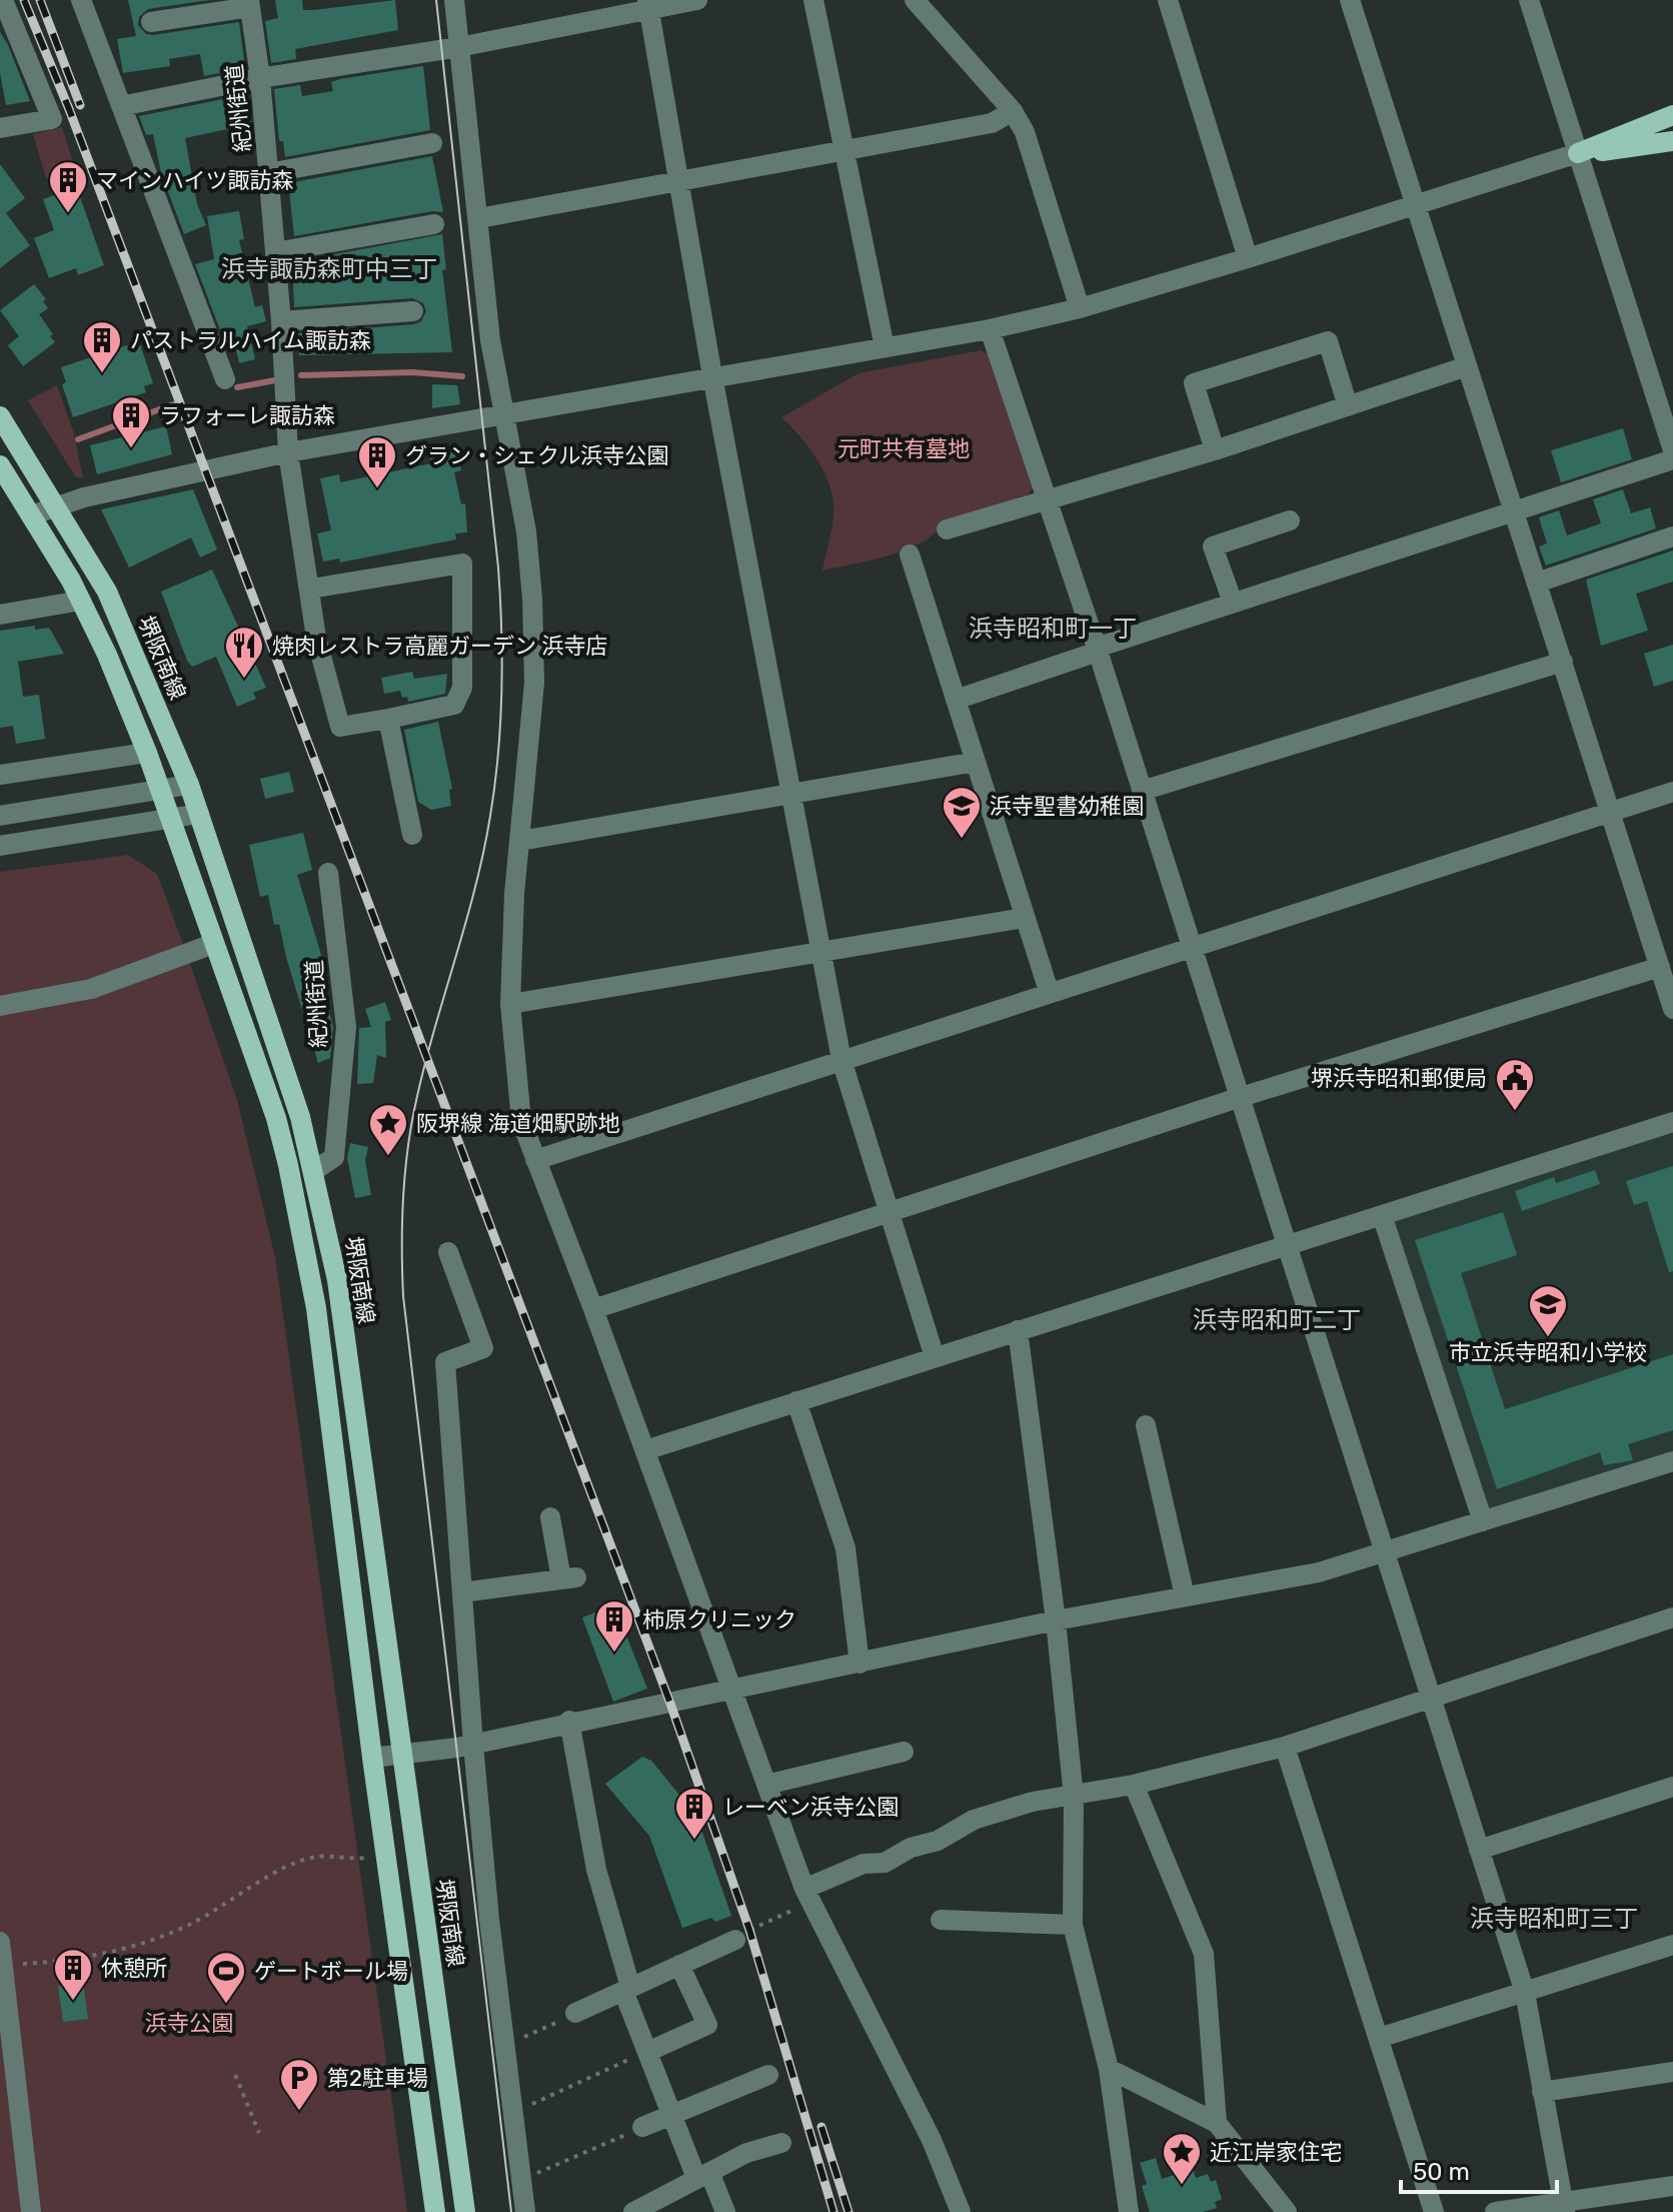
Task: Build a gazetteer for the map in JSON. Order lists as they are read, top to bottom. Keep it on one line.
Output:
{"streets":{"main road":["堺阪南線"],"street":["紀州街道"]},"crossings":[["紀州街道","堺阪南線"]],"districts":["浜寺諏訪森町中三丁","浜寺昭和町一丁","浜寺昭和町二丁","浜寺昭和町三丁"],"parks":["元町共有墓地","浜寺公園"],"places":{"building":["マインハイツ諏訪森","パストラルハイム諏訪森","ラフォーレ諏訪森","グラン・シェクル浜寺公園","柿原クリニック","レーベン浜寺公園","休憩所"],"restaurant":["焼肉レストラ高麗ガーデン 浜寺店"],"school or university":["浜寺聖書幼稚園","市立浜寺昭和小学校"],"public building":["堺浜寺昭和郵便局"],"place":["阪堺線 海道畑駅跡地","近江岸家住宅"],"sports":["ゲートボール場"],"parking":["第2駐車場"]},"scale_bar":"50 m"}
